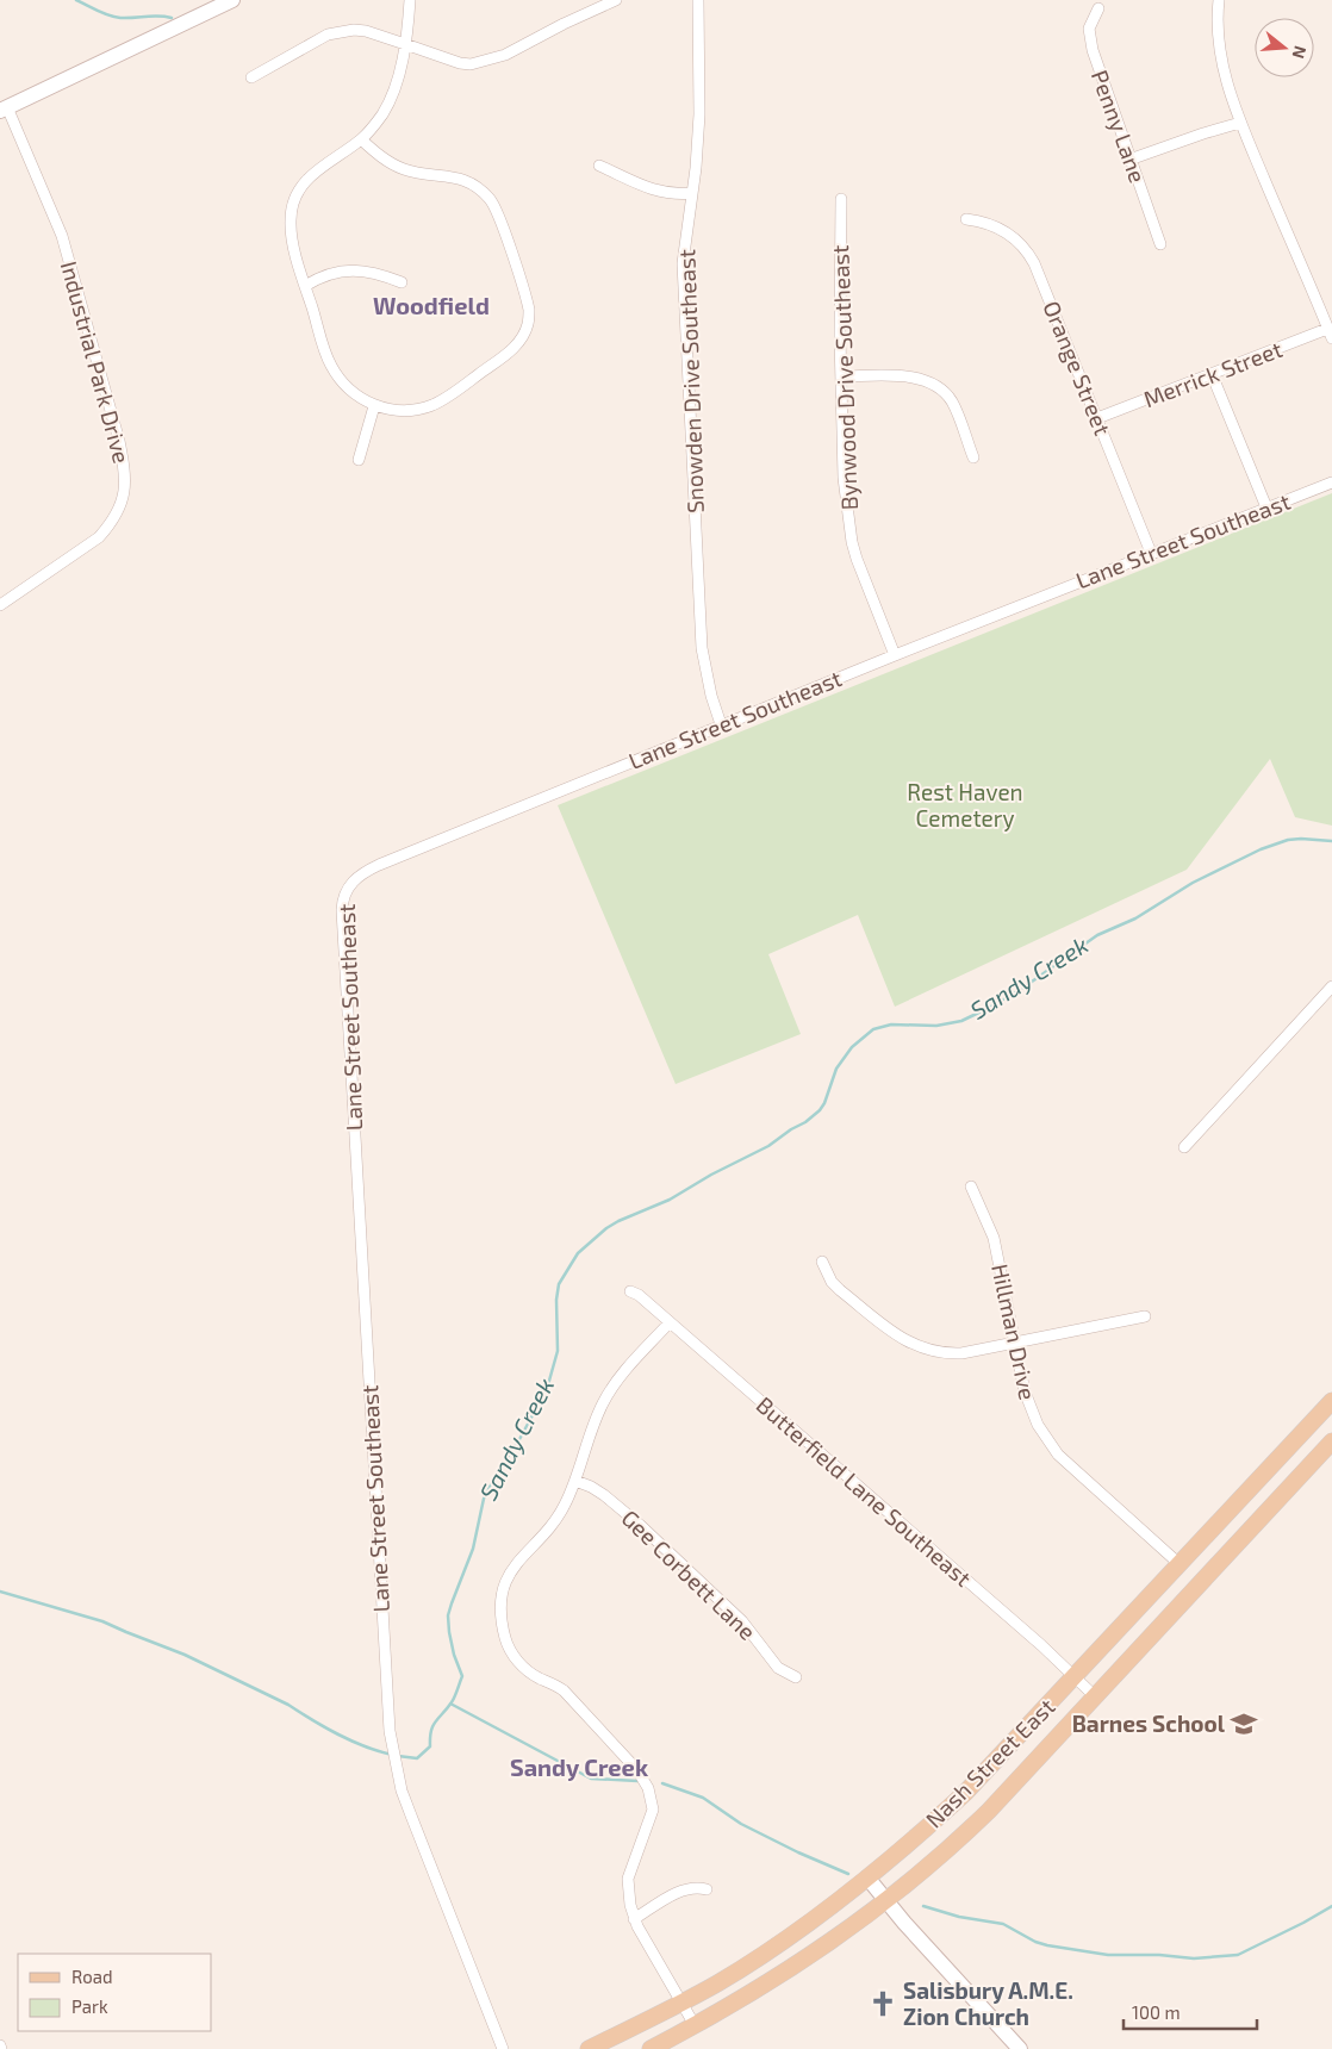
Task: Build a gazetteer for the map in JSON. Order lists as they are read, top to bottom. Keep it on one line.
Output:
{"streets":{"main road":["Nash Street East"],"street":["Penny Lane","Industrial Park Drive","Orange Street","Merrick Street","Bynwood Drive Southeast","Snowden Drive Southeast","Lane Street Southeast","Hillman Drive","Butterfield Lane Southeast","Gee Corbett Lane"]},"crossings":[["Orange Street","Merrick Street"],["Orange Street","Lane Street Southeast"],["Bynwood Drive Southeast","Lane Street Southeast"],["Snowden Drive Southeast","Lane Street Southeast"],["Hillman Drive","Nash Street East"],["Butterfield Lane Southeast","Nash Street East"]],"districts":["Woodfield","Sandy Creek"],"water":["Sandy Creek"],"parks":["Rest Haven Cemetery"],"places":{"school or university":["Barnes School"],"church":["Salisbury A.M.E. Zion Church"]},"legend":["Road","Park"],"scale_bar":"100 m","north":"right"}
